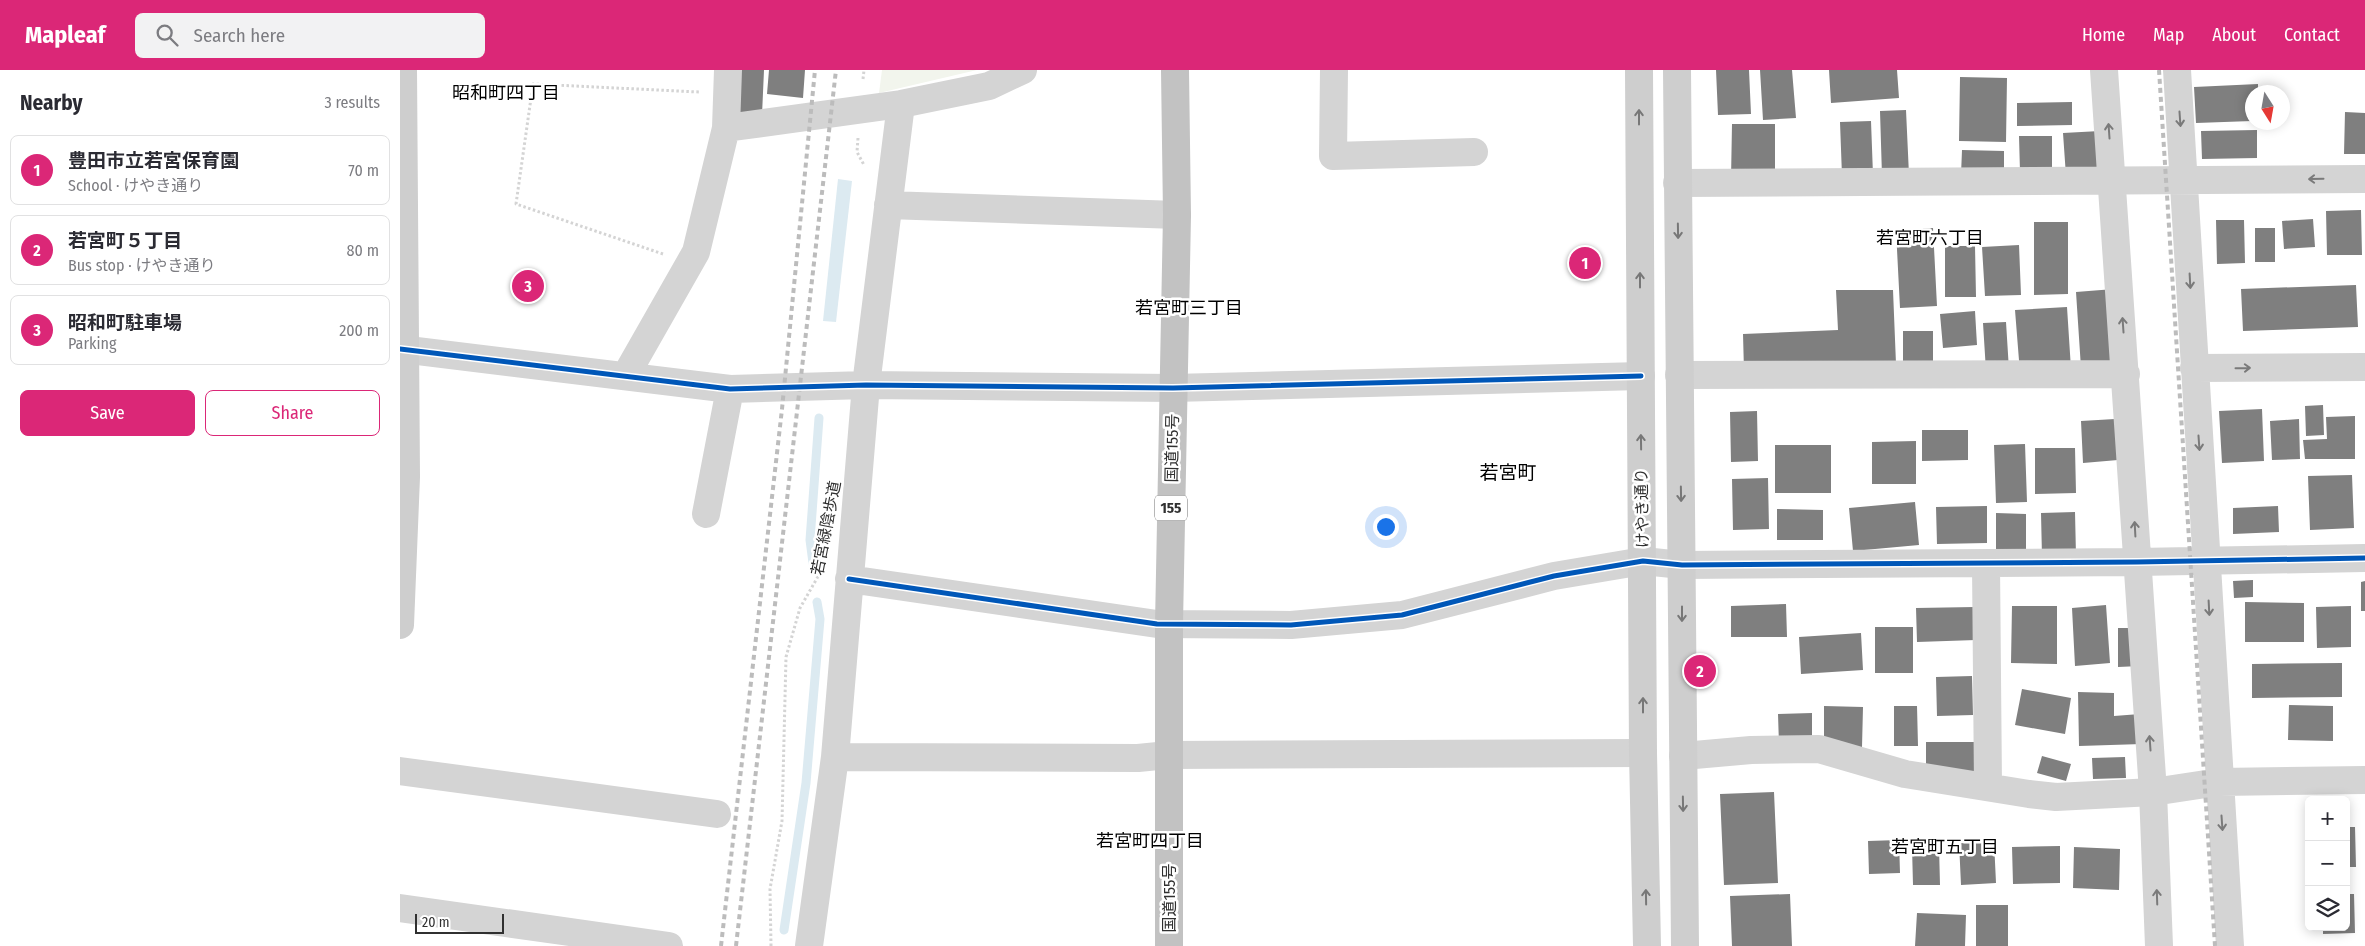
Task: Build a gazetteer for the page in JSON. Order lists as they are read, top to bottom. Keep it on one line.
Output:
{"streets":{"highway":["国道155号","155"],"street":["けやき通り"],"path":["若宮緑陰歩道"]},"districts":["昭和町四丁目","若宮町六丁目","若宮町三丁目","若宮町","若宮町四丁目","若宮町五丁目"],"scale_bar":"20 m","north":"bottom","page":{"header":"Mapleaf","search":"Search here","nav":["Home","Map","About","Contact"],"heading":["Nearby","3 results"],"list":[{"mark":"1","name":"豊田市立若宮保育園","note":"School · けやき通り","value":"70 m"},{"mark":"2","name":"若宮町５丁目","note":"Bus stop · けやき通り","value":"80 m"},{"mark":"3","name":"昭和町駐車場","note":"Parking","value":"200 m"}],"pins":["1","3","2"],"buttons":["Save","Share"],"map_buttons":["+","−"],"scale":"20 m"}}
